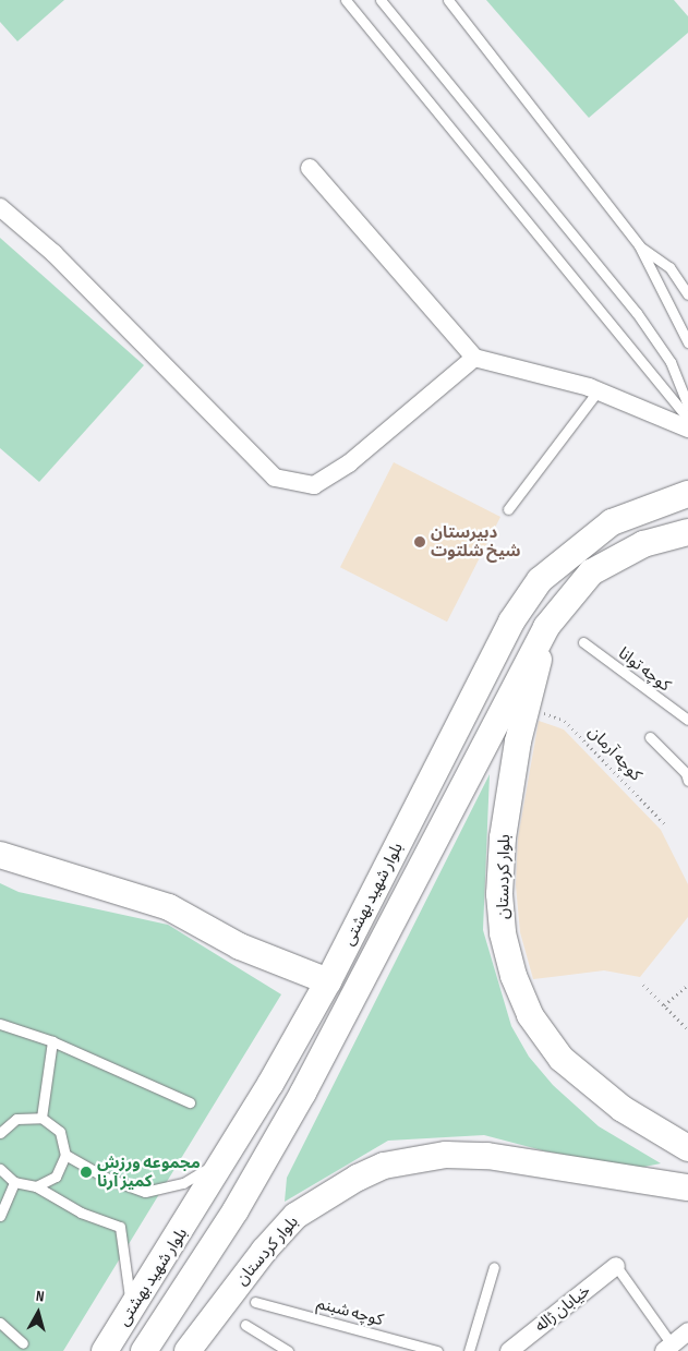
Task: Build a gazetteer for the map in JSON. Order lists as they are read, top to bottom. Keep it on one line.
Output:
{"streets":{"main road":["بلوار کردستان","بلوار شهید بهشتی"],"street":["خیابان ژاله"],"lane":["کوچه توانا","کوچه شبنم"],"path":["کوچه آرمان"]},"crossings":[["بلوار کردستان","بلوار شهید بهشتی"]],"places":["دبیرستان شیخ شلتوت","مجموعه ورزش کمیز آرنا"],"north":"top"}
